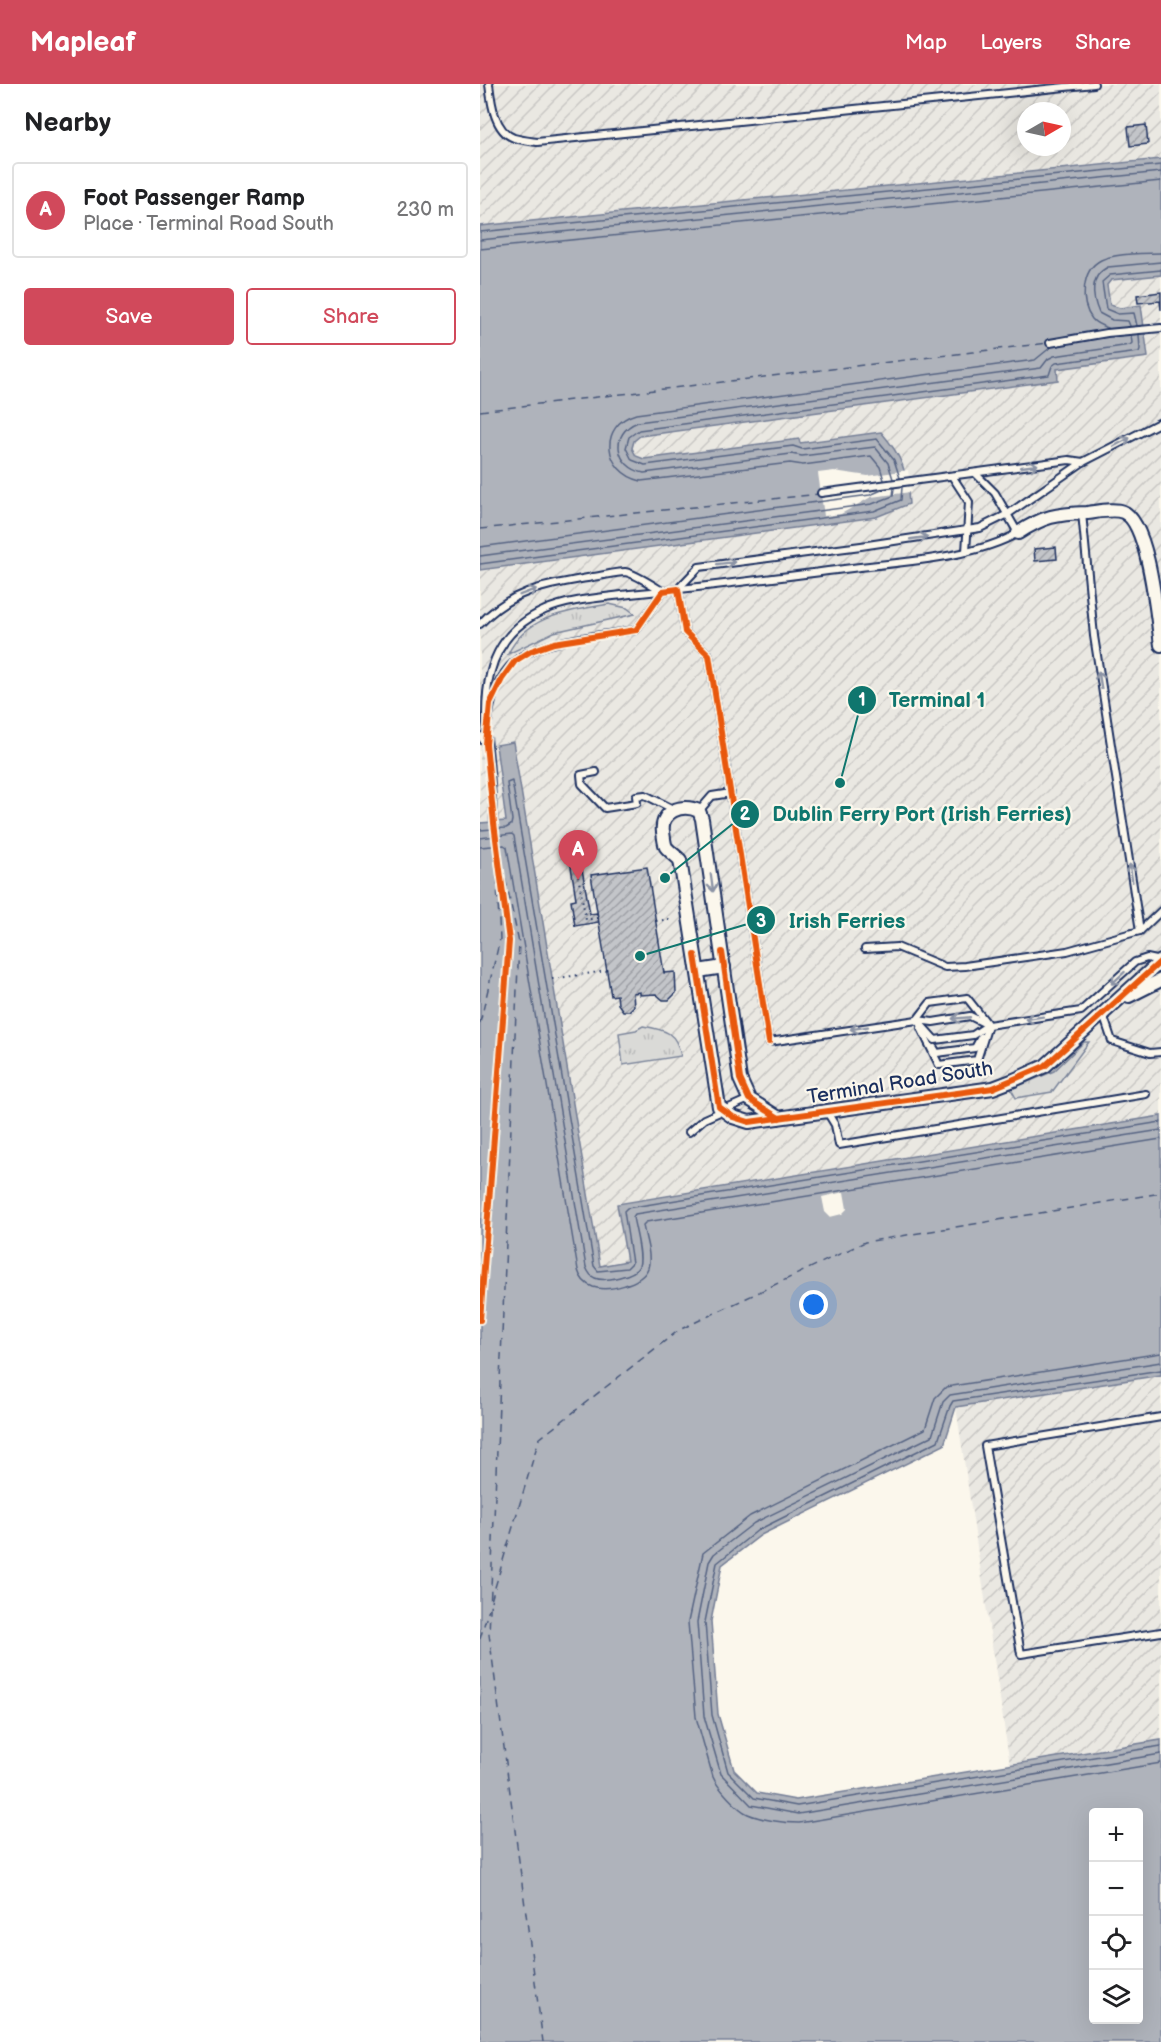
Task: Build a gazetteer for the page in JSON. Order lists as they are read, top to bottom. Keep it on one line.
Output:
{"streets":{"street":["Terminal Road South"]},"places":["Terminal 1","Dublin Ferry Port (Irish Ferries)","Irish Ferries"],"north":"right","page":{"header":"Mapleaf","nav":["Map","Layers","Share"],"heading":"Nearby","list":[{"mark":"A","name":"Foot Passenger Ramp","note":"Place · Terminal Road South","value":"230 m"}],"buttons":["Save","Share"],"pins":"A","map_buttons":["+","−"]}}
